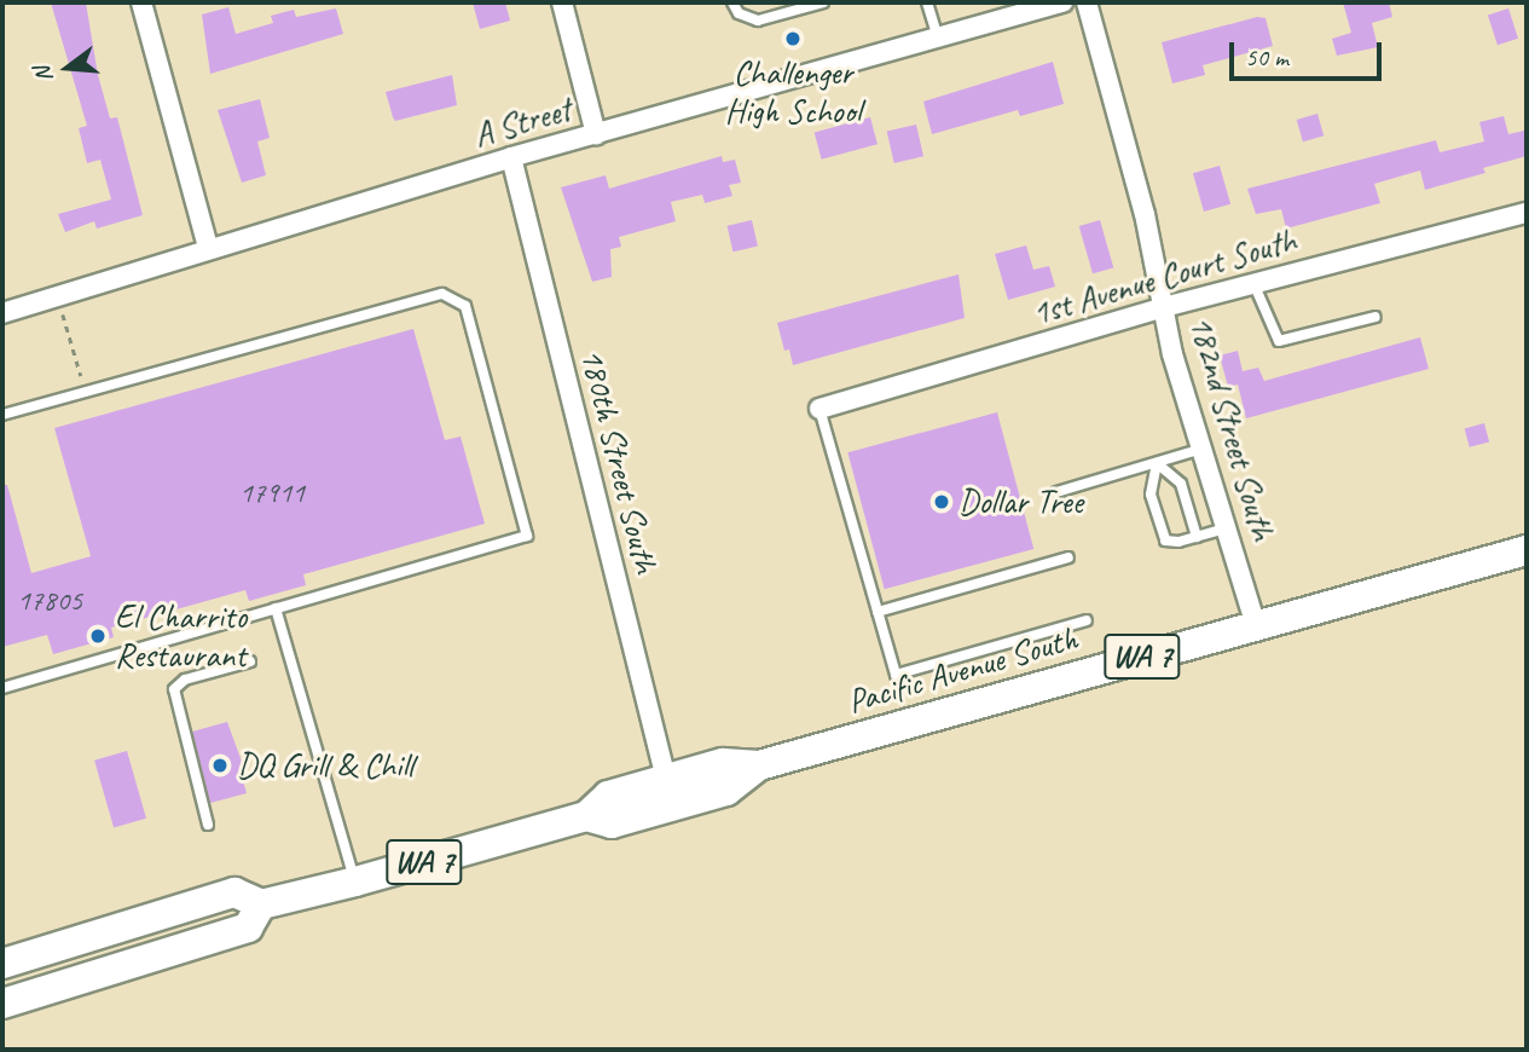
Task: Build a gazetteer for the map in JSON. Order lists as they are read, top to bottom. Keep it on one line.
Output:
{"streets":{"main road":["WA 7","Pacific Avenue South"],"street":["A Street","1st Avenue Court South","182nd Street South","180th Street South"]},"crossings":[["A Street","180th Street South"],["1st Avenue Court South","182nd Street South"],["182nd Street South","Pacific Avenue South"],["180th Street South","Pacific Avenue South"]],"places":["Challenger High School","Dollar Tree","El Charrito Restaurant","DQ Grill & Chill"],"house_numbers":["17911","17805"],"scale_bar":"50 m","north":"left"}
